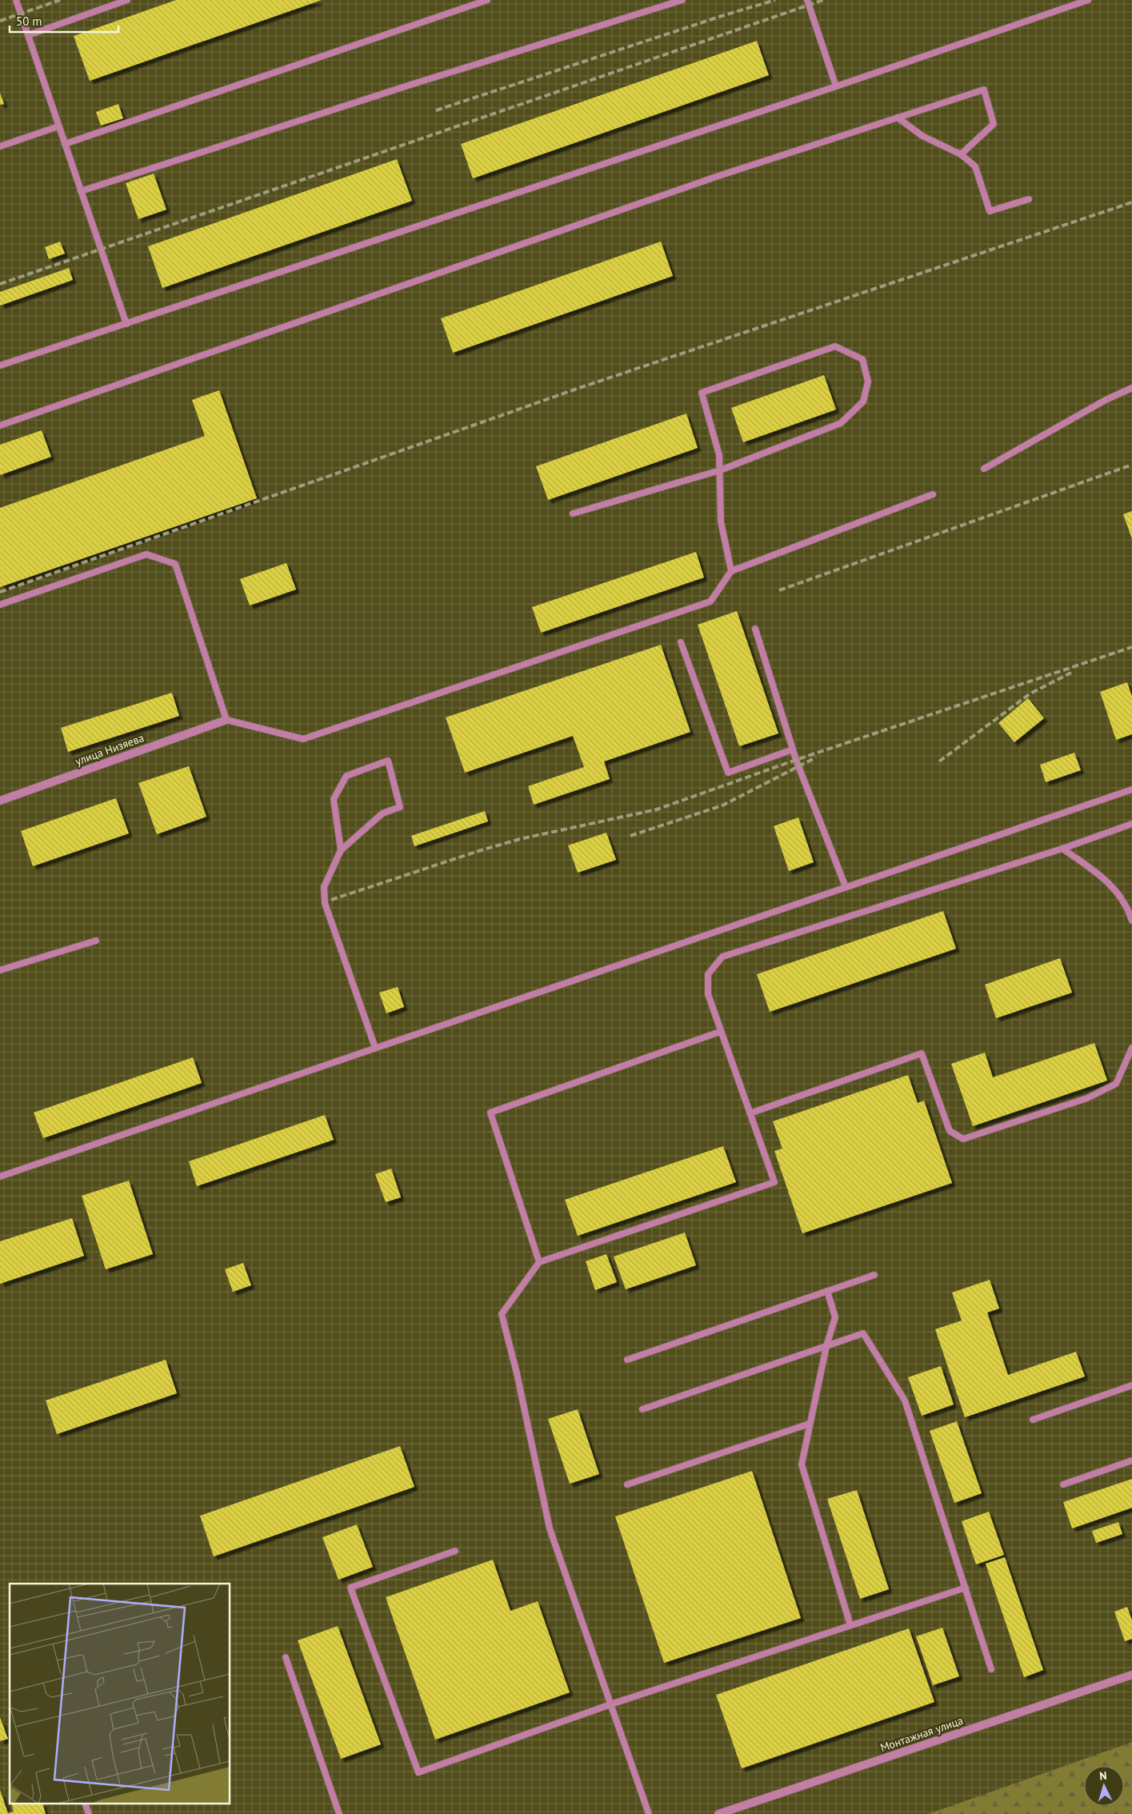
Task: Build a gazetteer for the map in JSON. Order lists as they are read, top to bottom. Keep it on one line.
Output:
{"streets":{"street":["улица Низяева","Монтажная улица"]},"scale_bar":"50 m","north":"top"}
